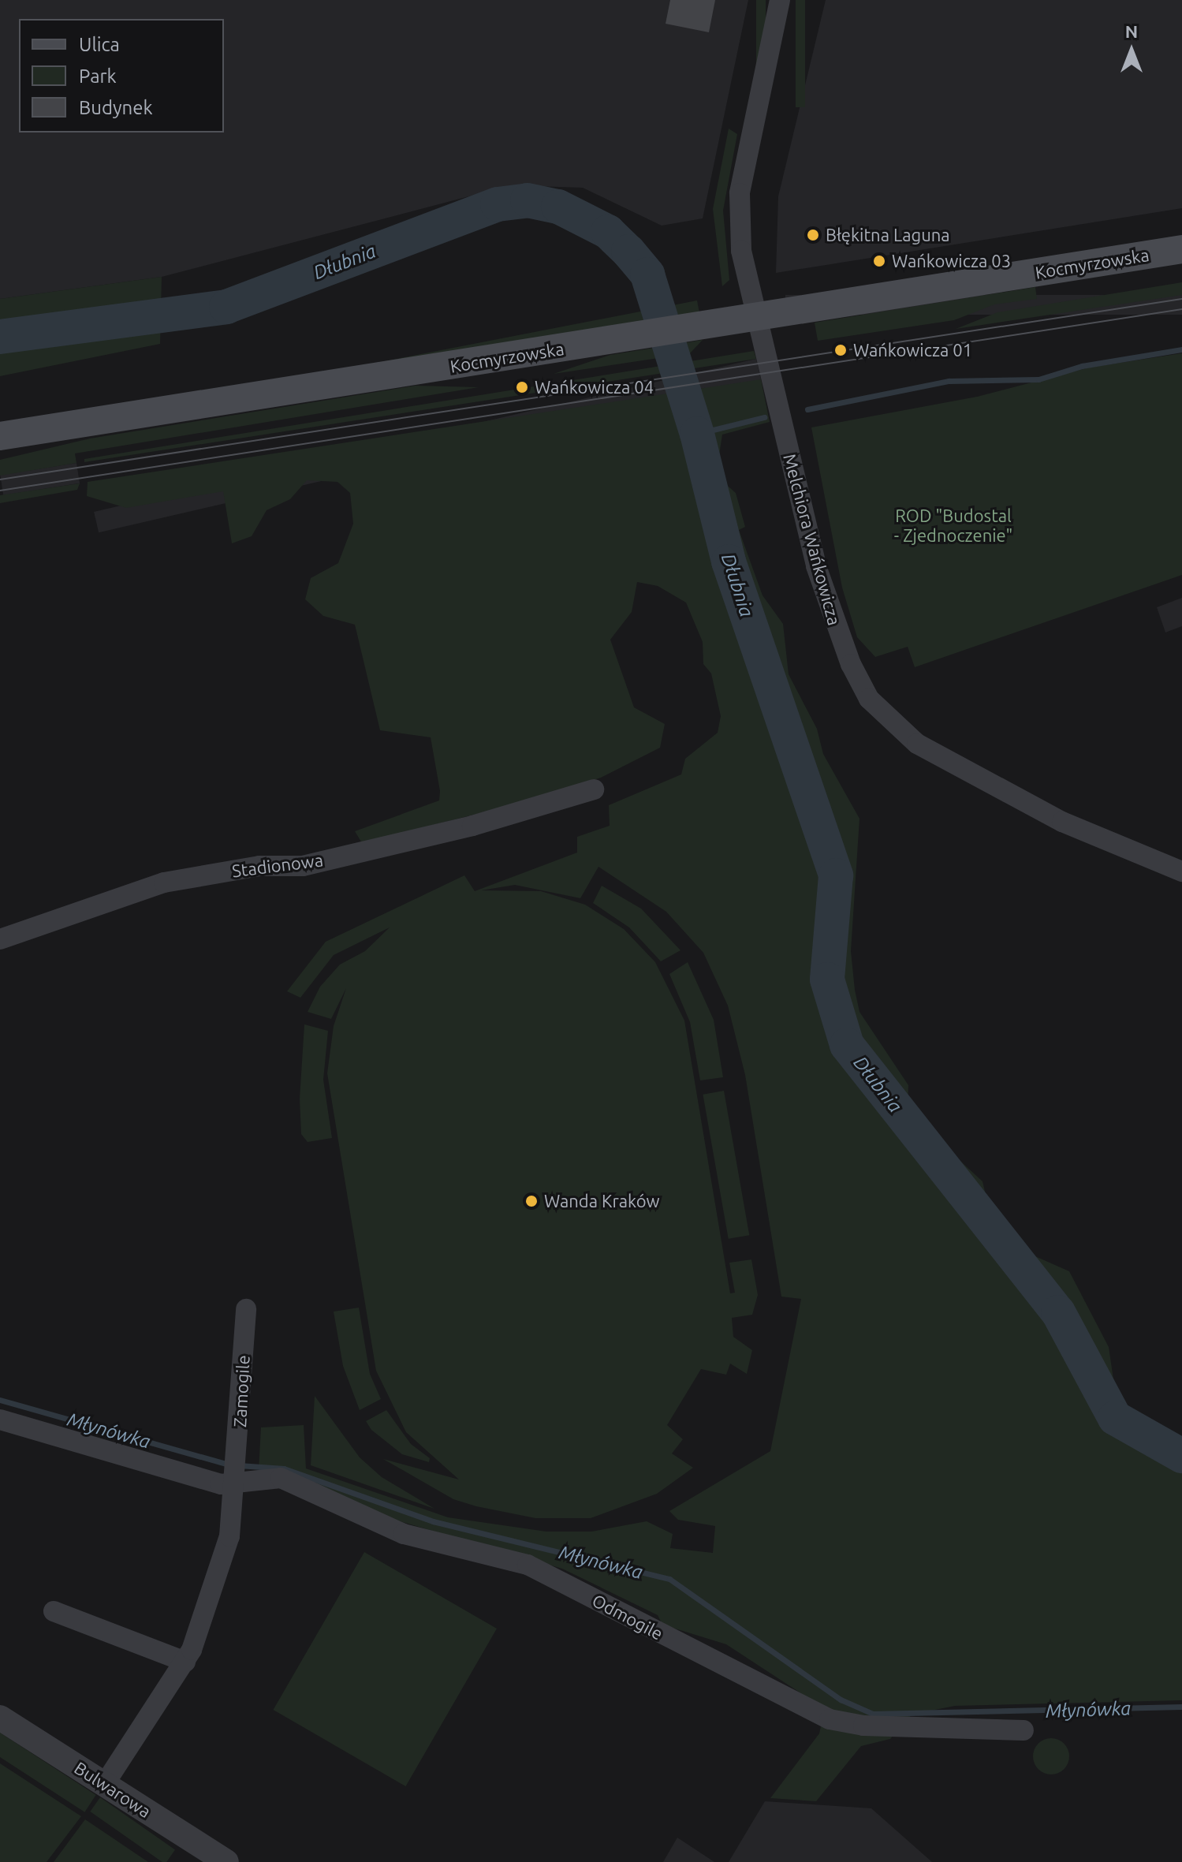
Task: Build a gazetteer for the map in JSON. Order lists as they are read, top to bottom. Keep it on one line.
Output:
{"streets":{"main road":["Kocmyrzowska"],"street":["Melchiora Wańkowicza","Stadionowa","Zamogile","Odmogile","Bulwarowa"]},"crossings":[["Kocmyrzowska","Melchiora Wańkowicza"],["Zamogile","Odmogile"]],"water":["Dłubnia","Młynówka"],"parks":["ROD \"Budostal - Zjednoczenie\""],"places":["Błękitna Laguna","Wańkowicza 03","Wańkowicza 01","Wańkowicza 04","Wanda Kraków"],"legend":["Ulica","Park","Budynek"],"north":"top"}
